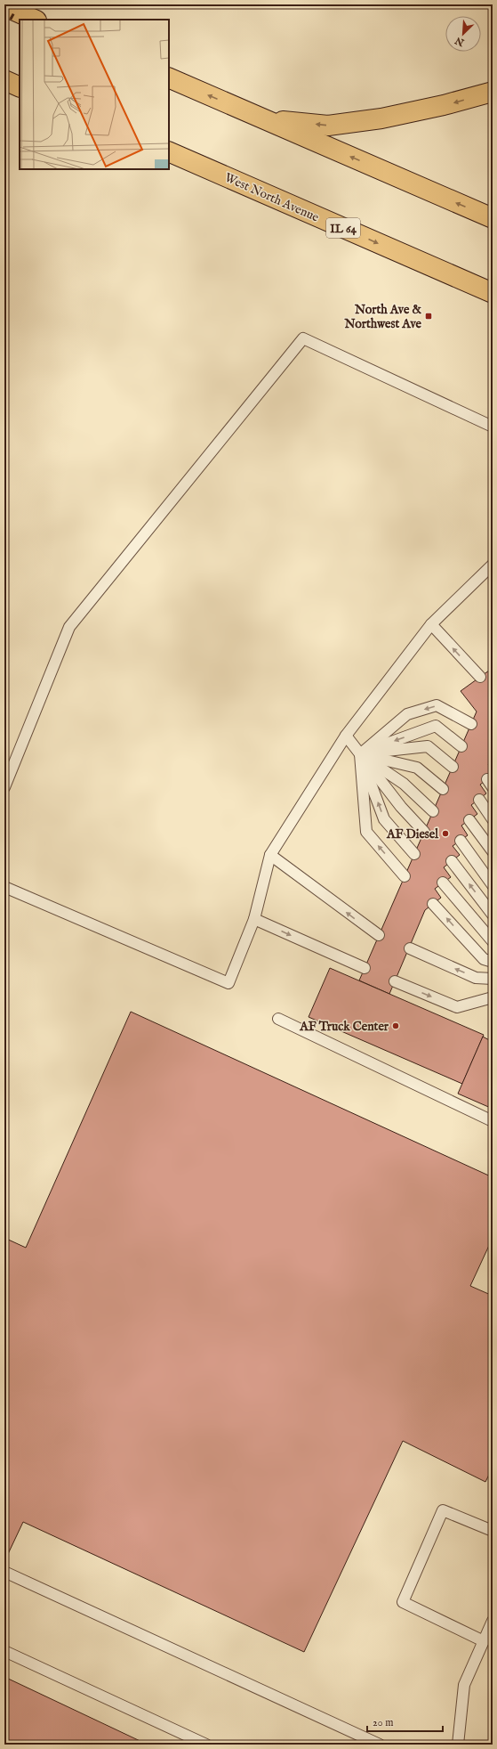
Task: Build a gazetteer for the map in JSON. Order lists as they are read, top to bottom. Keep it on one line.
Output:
{"streets":{"main road":["West North Avenue","IL 64"]},"places":{"transit":["North Ave & Northwest Ave"],"other":["AF Diesel","AF Truck Center"]},"scale_bar":"20 m","north":"bottom left"}
